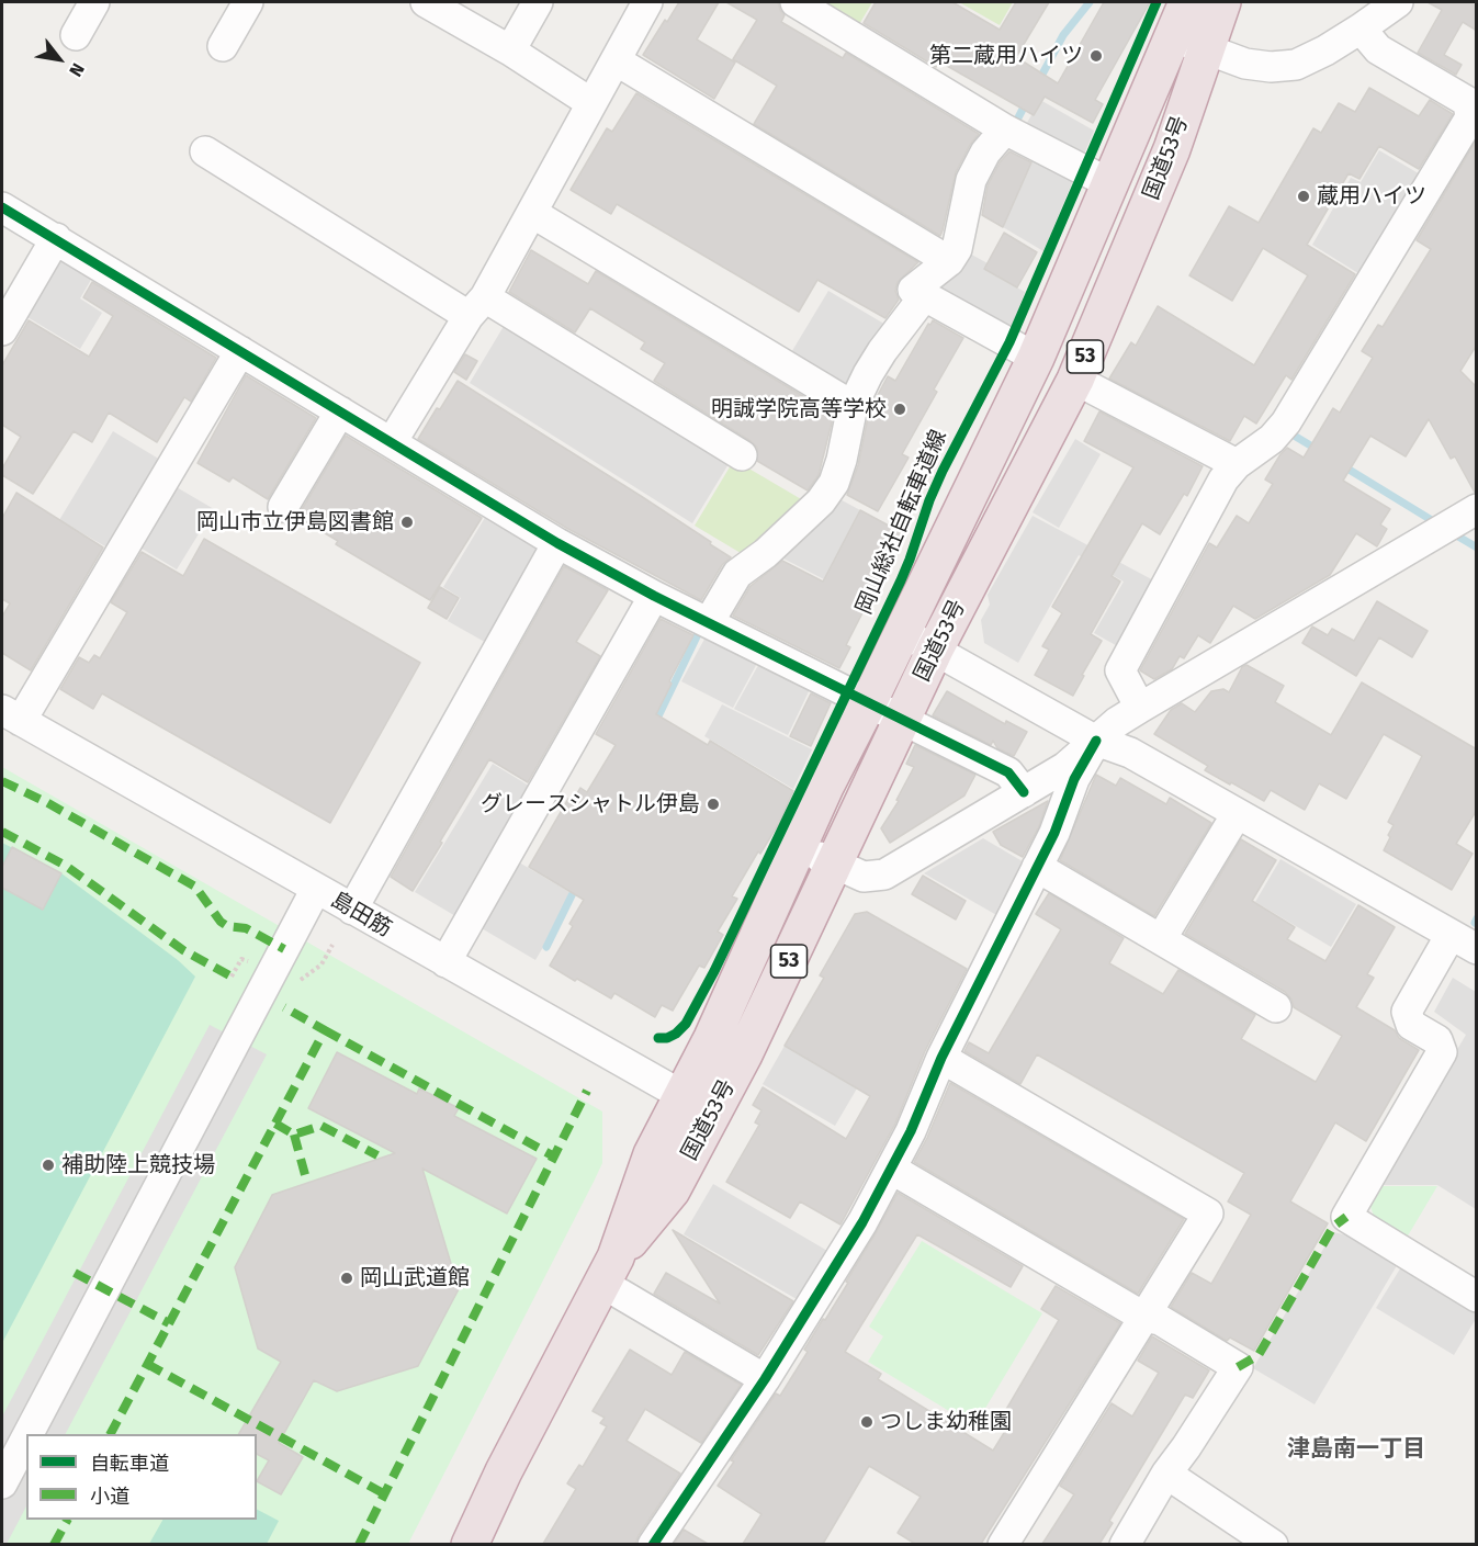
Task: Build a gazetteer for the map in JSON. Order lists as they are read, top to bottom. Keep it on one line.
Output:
{"streets":{"highway":["国道53号","53"],"street":["島田筋"],"cycle path":["岡山総社自転車道線"]},"crossings":[["国道53号","53"],["国道53号","島田筋"],["53","島田筋"]],"districts":["津島南一丁目"],"places":["第二蔵用ハイツ","蔵用ハイツ","明誠学院高等学校","岡山市立伊島図書館","グレースシャトル伊島","補助陸上競技場","岡山武道館","つしま幼稚園"],"legend":["自転車道","小道"],"north":"bottom right"}
